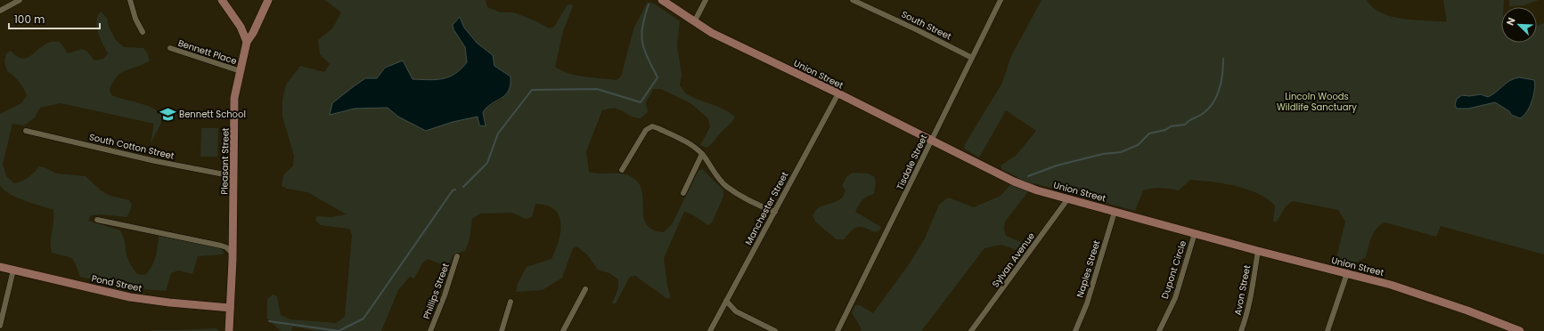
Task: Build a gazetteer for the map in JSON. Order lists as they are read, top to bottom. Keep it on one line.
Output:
{"streets":{"main road":["Union Street","Pleasant Street","Pond Street"],"street":["South Street","Bennett Place","South Cotton Street","Tisdale Street","Manchester Street","Sylvan Avenue","Naples Street","Dupont Circle","Avon Street","Phillips Street"]},"crossings":[["South Street","Tisdale Street"],["Bennett Place","Pleasant Street"],["Union Street","Tisdale Street"],["Union Street","Manchester Street"],["Union Street","Sylvan Avenue"],["Union Street","Naples Street"],["Union Street","Dupont Circle"],["Union Street","Avon Street"],["South Cotton Street","Pleasant Street"],["Pleasant Street","Pond Street"]],"parks":["Lincoln Woods Wildlife Sanctuary"],"places":{"school or university":["Bennett School"]},"scale_bar":"100 m","north":"top left"}
